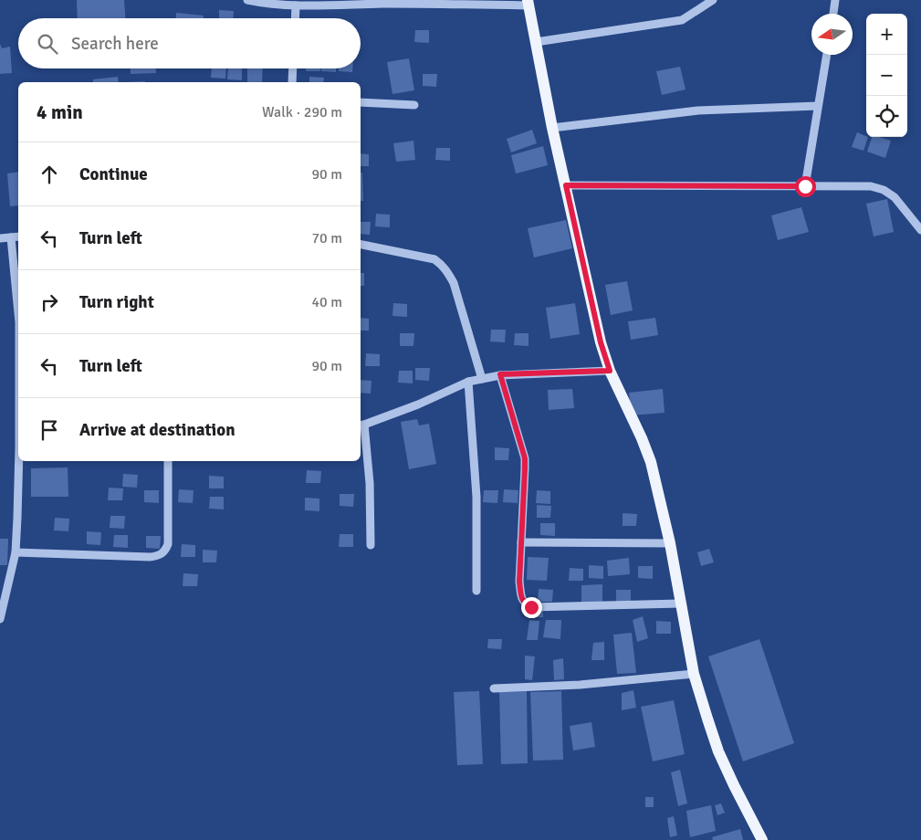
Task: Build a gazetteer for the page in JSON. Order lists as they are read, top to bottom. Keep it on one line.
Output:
{"north":"left","page":{"map_buttons":["+","−"],"search":"Search here","heading":["4 min","Walk · 290 m"],"list":[["Continue","90 m"],["Turn left","70 m"],["Turn right","40 m"],["Turn left","90 m"],"Arrive at destination"]}}
